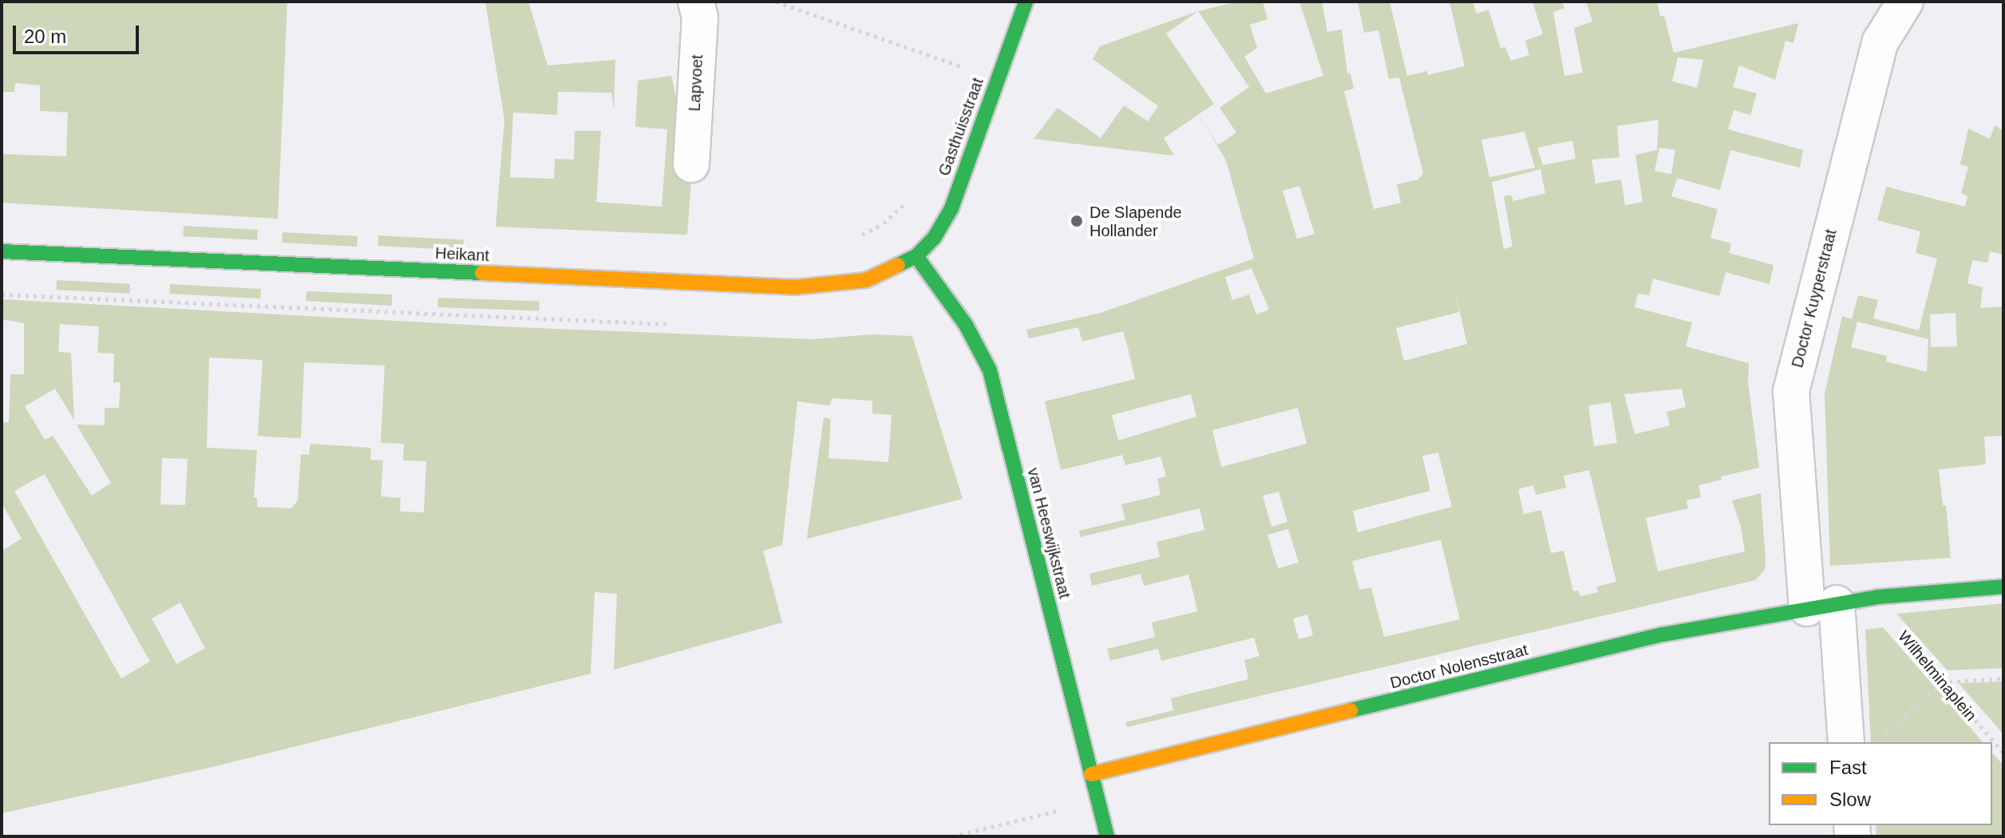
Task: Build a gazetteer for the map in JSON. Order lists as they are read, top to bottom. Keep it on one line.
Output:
{"streets":{"street":["Lapvoet","Gasthuisstraat","Heikant","Doctor Kuyperstraat","van Heeswijkstraat","Doctor Nolensstraat"],"path":["Wilhelminaplein"]},"crossings":[["Gasthuisstraat","Heikant"],["Gasthuisstraat","van Heeswijkstraat"],["Heikant","van Heeswijkstraat"],["Doctor Kuyperstraat","Doctor Nolensstraat"],["van Heeswijkstraat","Doctor Nolensstraat"]],"places":["De Slapende Hollander"],"legend":["Fast","Slow"],"scale_bar":"20 m"}
